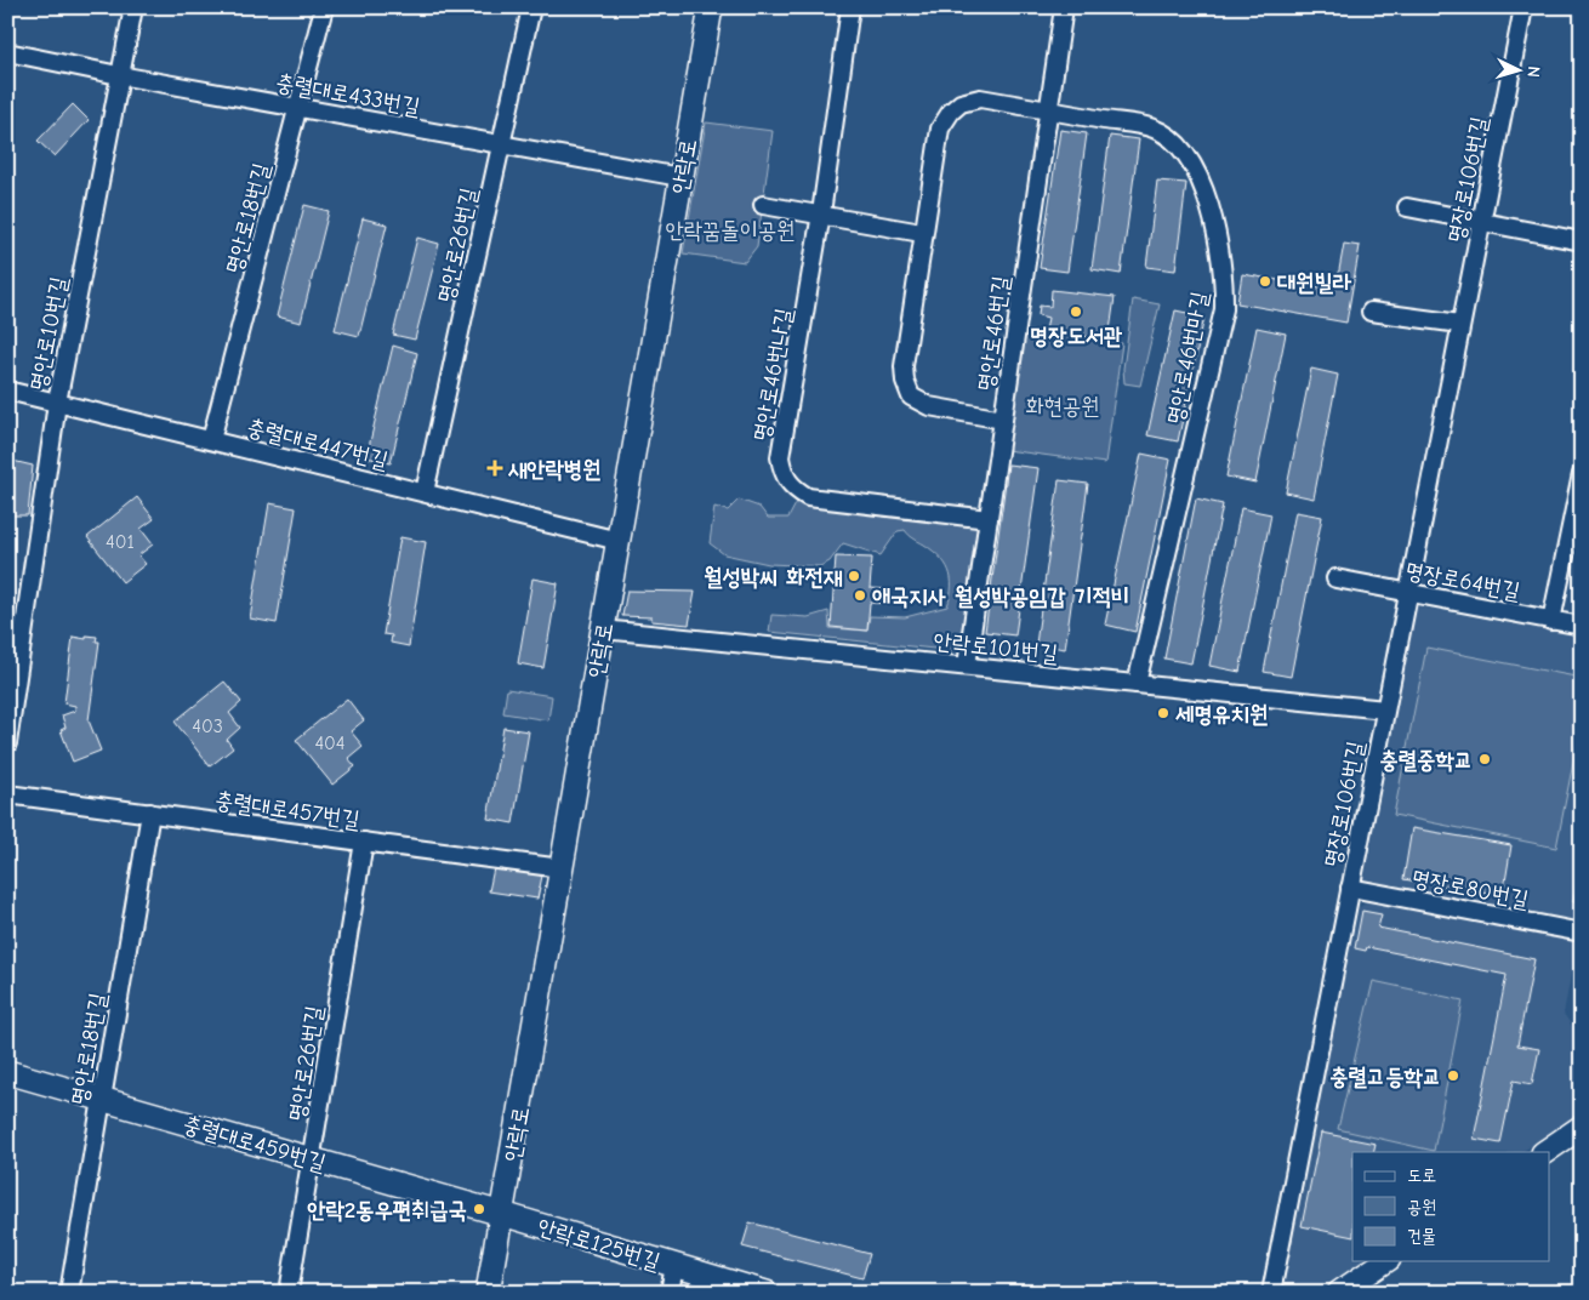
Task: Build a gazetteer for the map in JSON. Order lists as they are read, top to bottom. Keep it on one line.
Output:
{"streets":{"main road":["안락로","충렬대로459번길","안락로125번길"],"street":["충렬대로433번길","명장로106번길","명안로18번길","명안로26번길","명안로10번길","명안로46번길","명안로46번마길","명안로46번나길","충렬대로447번길","명장로64번길","안락로101번길","충렬대로457번길","명장로80번길"]},"crossings":[["충렬대로433번길","안락로"],["충렬대로433번길","명안로18번길"],["충렬대로433번길","명안로26번길"],["충렬대로433번길","명안로10번길"],["안락로","충렬대로447번길"],["안락로","안락로101번길"],["안락로","충렬대로457번길"],["안락로","충렬대로459번길"],["안락로","안락로125번길"],["명장로106번길","명장로64번길"],["명장로106번길","안락로101번길"],["명장로106번길","명장로80번길"],["명안로18번길","충렬대로447번길"],["명안로18번길","충렬대로457번길"],["명안로18번길","충렬대로459번길"],["명안로26번길","충렬대로447번길"],["명안로26번길","충렬대로457번길"],["명안로26번길","충렬대로459번길"],["명안로10번길","충렬대로447번길"],["명안로46번길","명안로46번마길"],["명안로46번길","명안로46번나길"],["명안로46번길","안락로101번길"],["명안로46번마길","안락로101번길"],["충렬대로459번길","안락로125번길"]],"parks":["안락꿈돌이공원","화현공원"],"places":{"other":["대원빌라","명장도서관","월성박씨 화전재","애국지사 월성박공임갑 기적비","세명유치원","충렬중학교","충렬고등학교","안락2동우편취급국"],"health":["새안락병원"]},"house_numbers":["401","403","404"],"legend":["도로","공원","건물"],"north":"right"}
